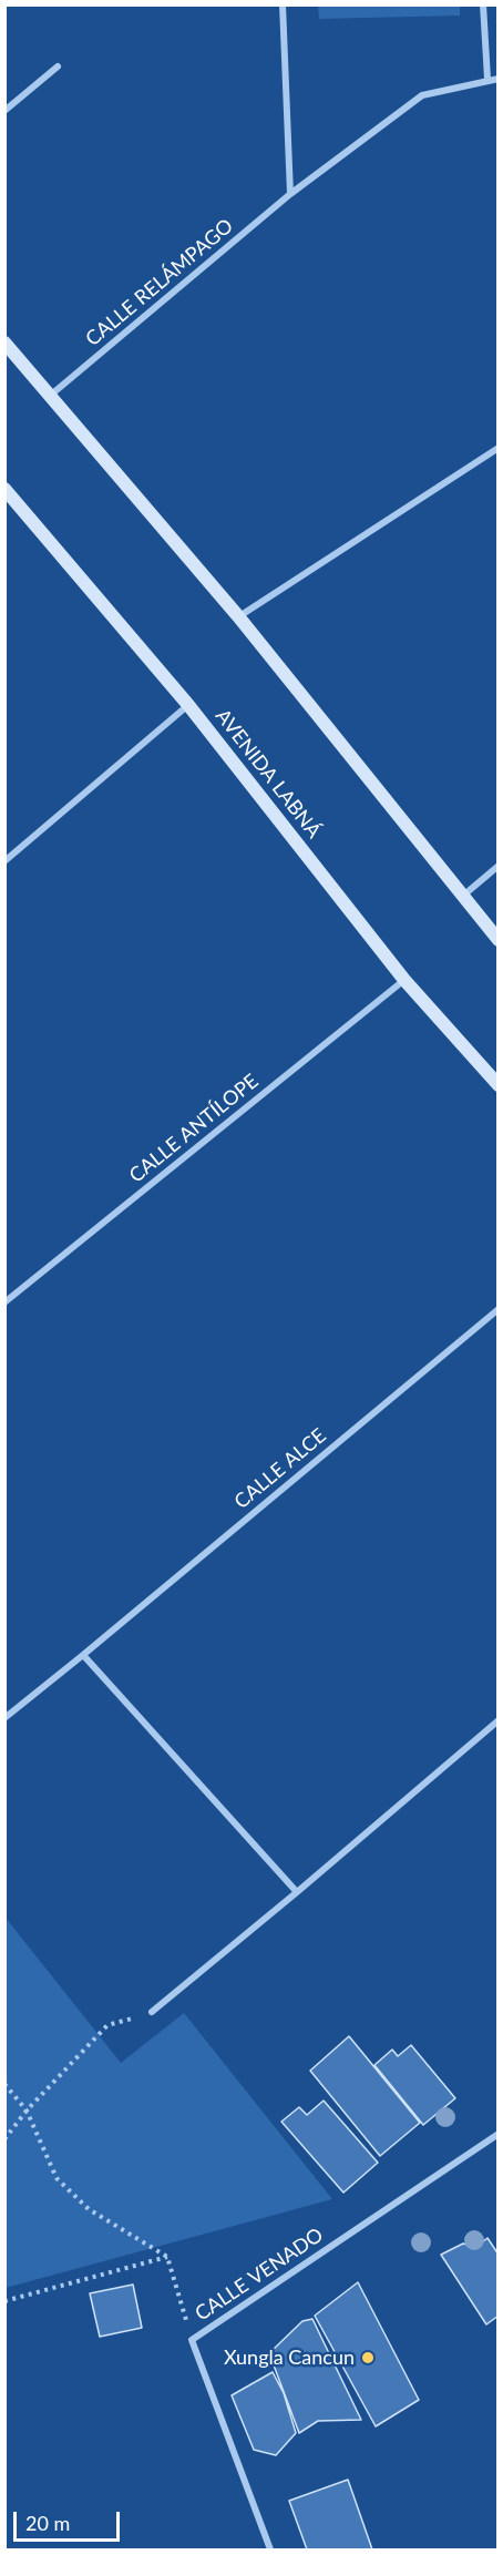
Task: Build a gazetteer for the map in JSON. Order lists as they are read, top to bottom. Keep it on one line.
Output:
{"streets":{"street":["CALLE RELÁMPAGO","AVENIDA LABNÁ","CALLE ANTÍLOPE","CALLE ALCE","CALLE VENADO"]},"crossings":[["AVENIDA LABNÁ","CALLE ANTÍLOPE"]],"places":["Xungla Cancun"],"scale_bar":"20 m"}
